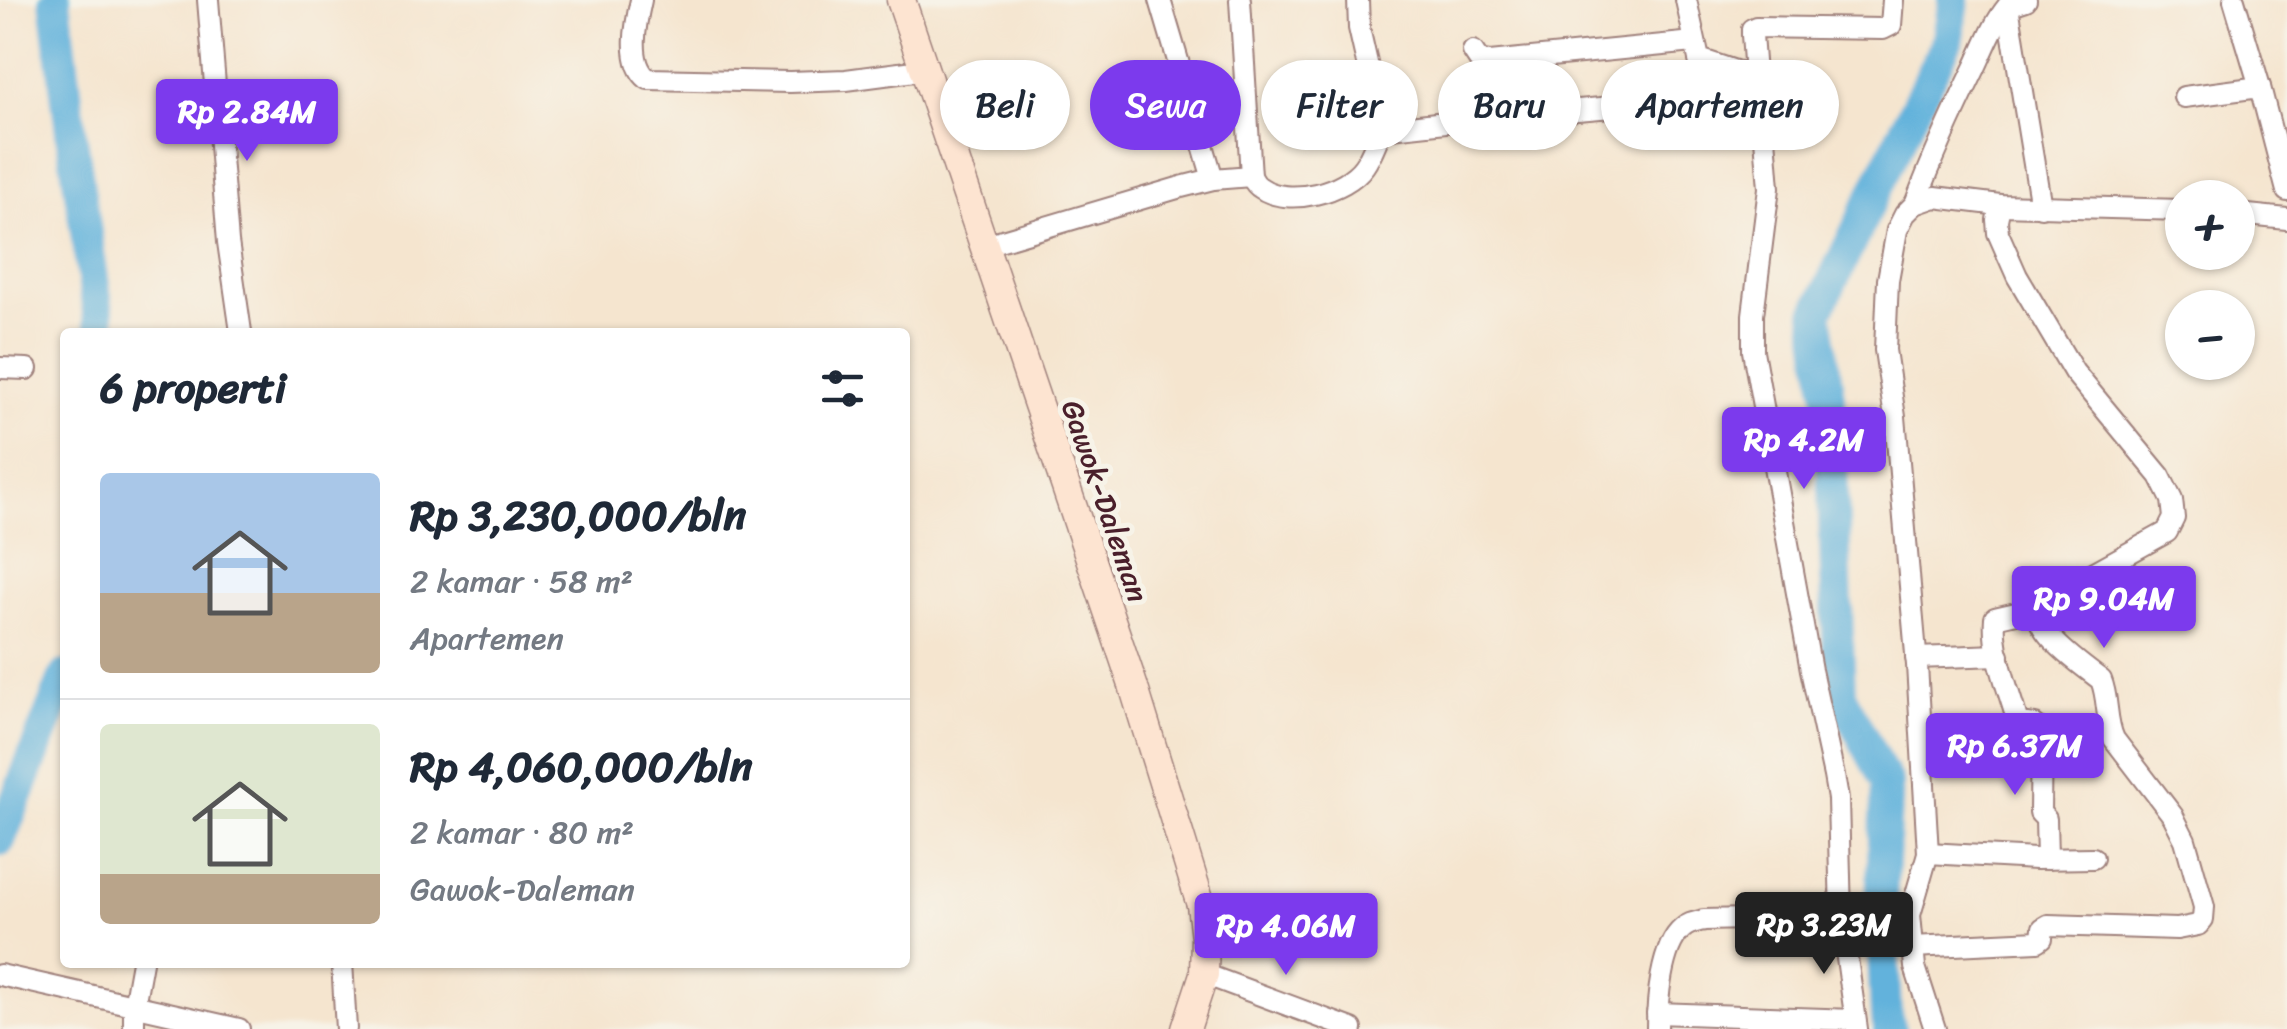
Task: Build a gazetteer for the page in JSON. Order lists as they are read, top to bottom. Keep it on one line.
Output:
{"streets":{"street":["Gawok-Daleman"]},"page":{"chip":["Beli","Sewa","Filter","Baru","Apartemen"],"price":["Rp 2.84M","Rp 4.2M","Rp 9.04M","Rp 6.37M","Rp 3.23M","Rp 4.06M"],"map_buttons":["+","−"],"heading":"6 properti","list":[{"name":"Rp 3,230,000/bln","note":"2 kamar · 58 m² · Apartemen"},{"name":"Rp 4,060,000/bln","note":"2 kamar · 80 m² · Gawok-Daleman"}]}}
